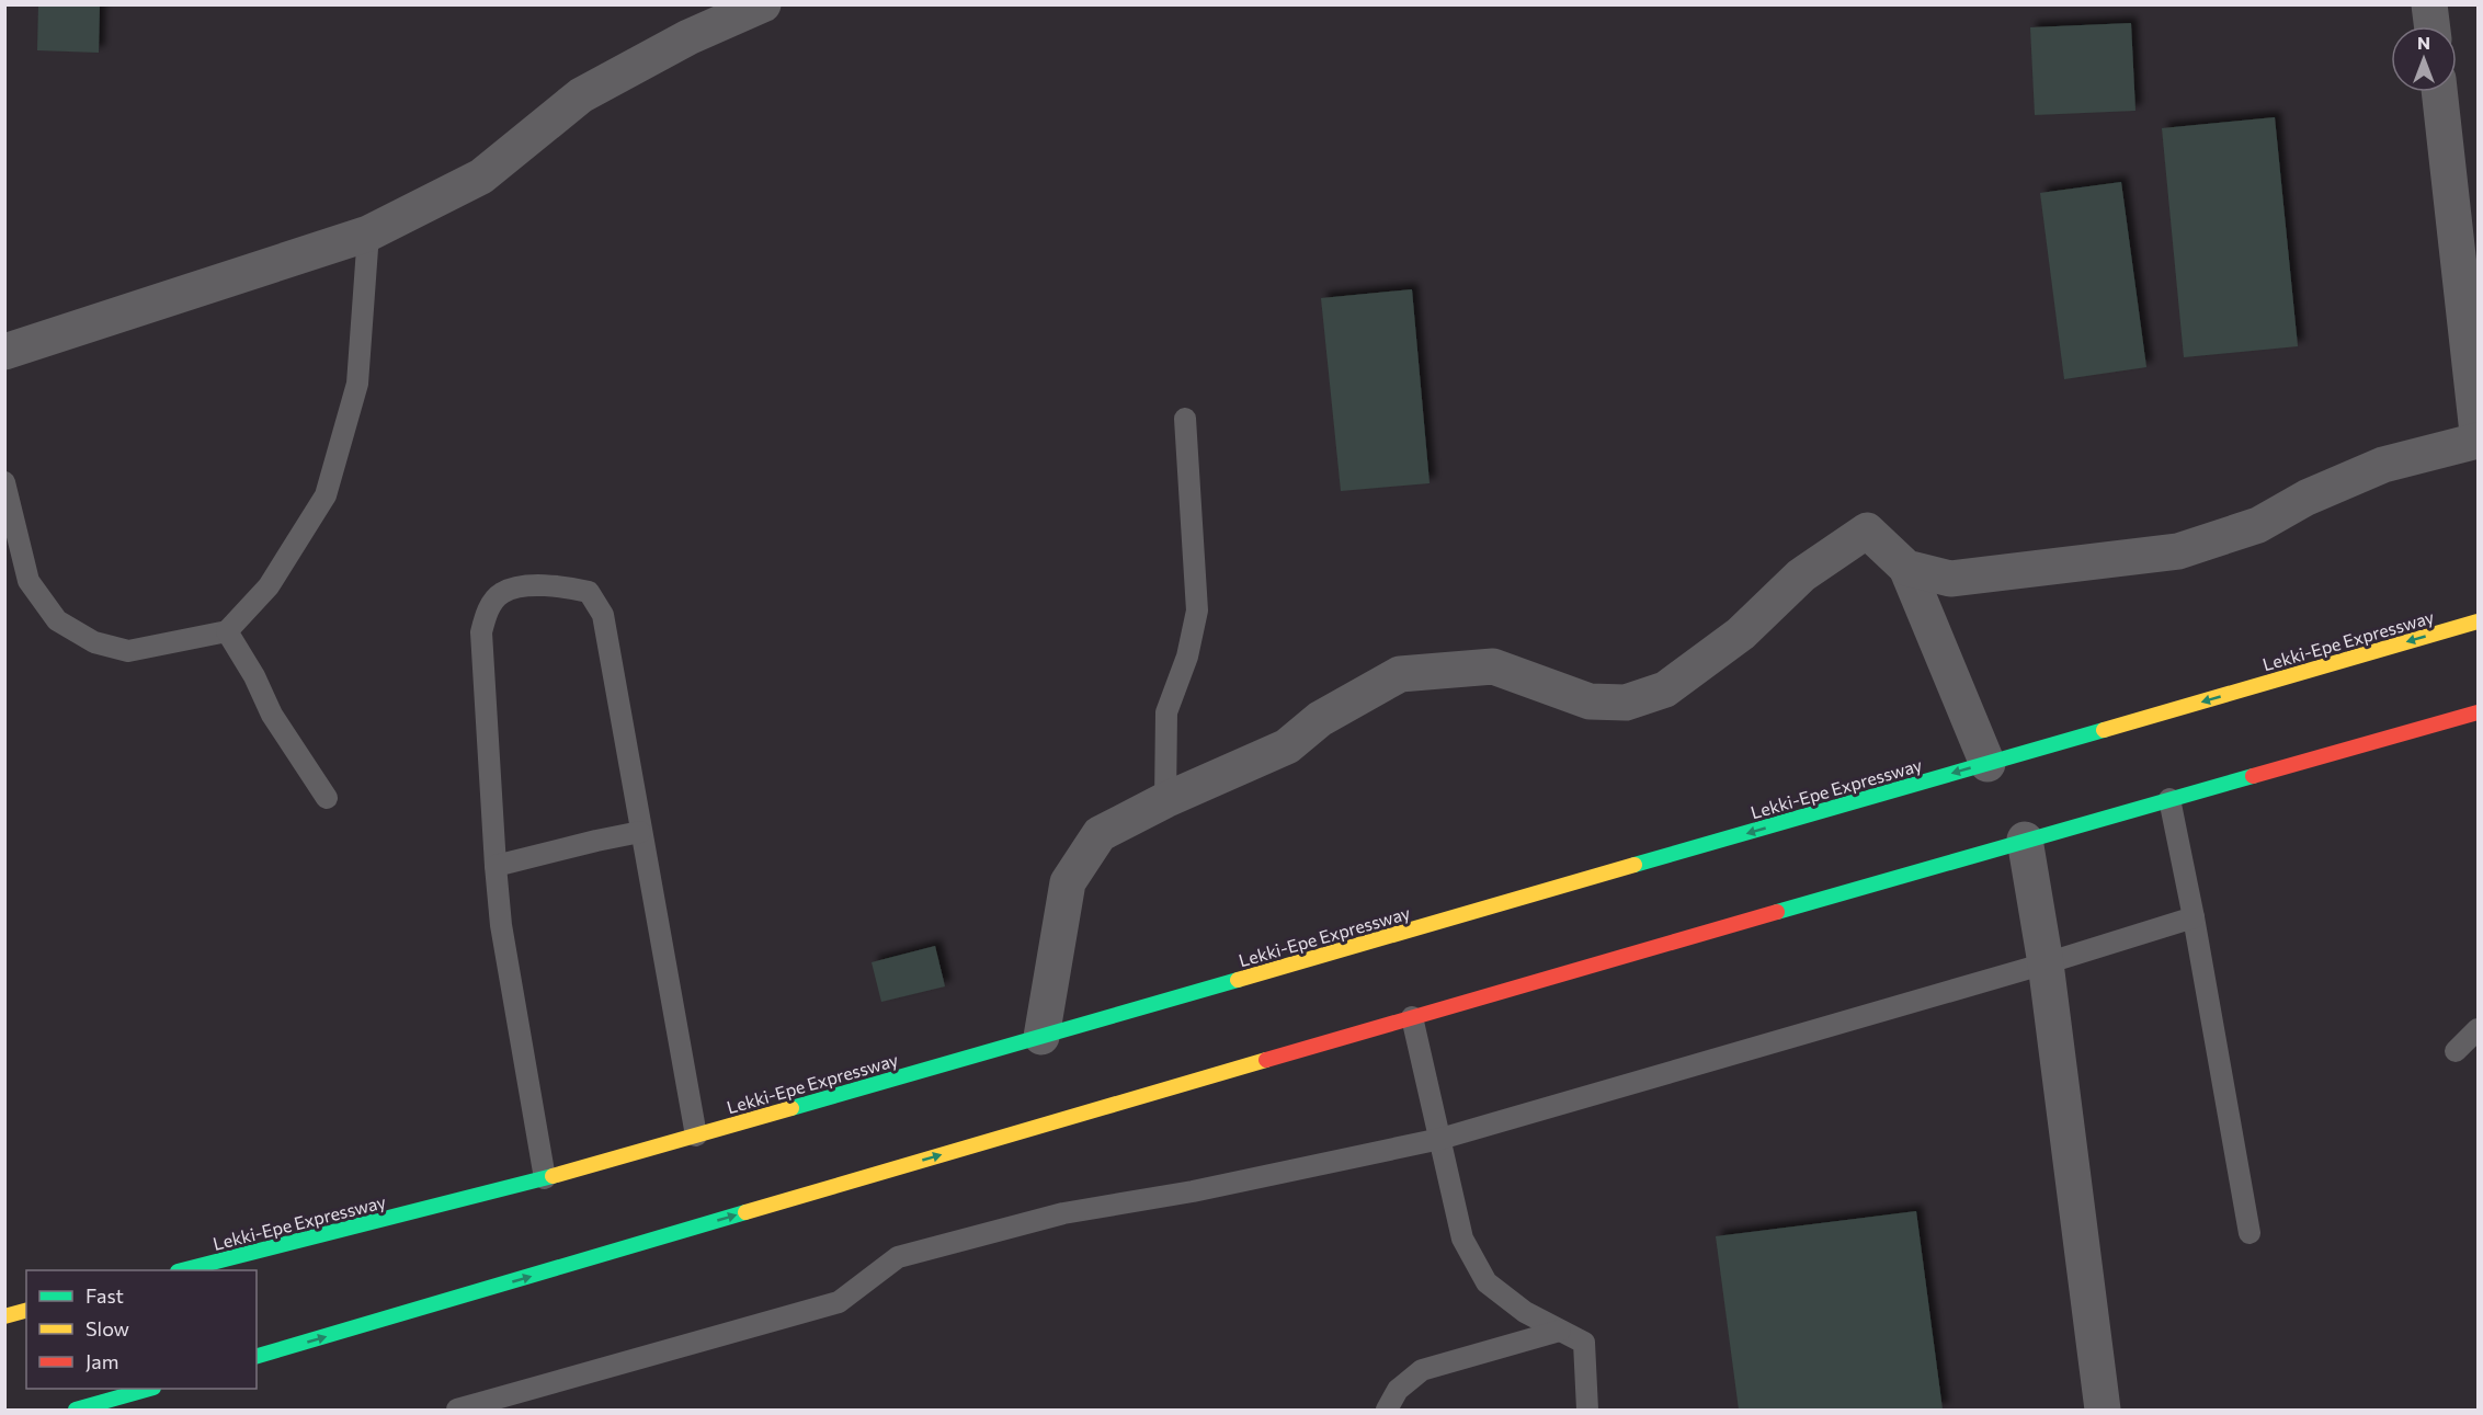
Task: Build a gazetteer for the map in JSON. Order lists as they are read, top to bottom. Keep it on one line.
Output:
{"streets":{"highway":["Lekki-Epe Expressway"]},"legend":["Fast","Slow","Jam"],"north":"top"}
